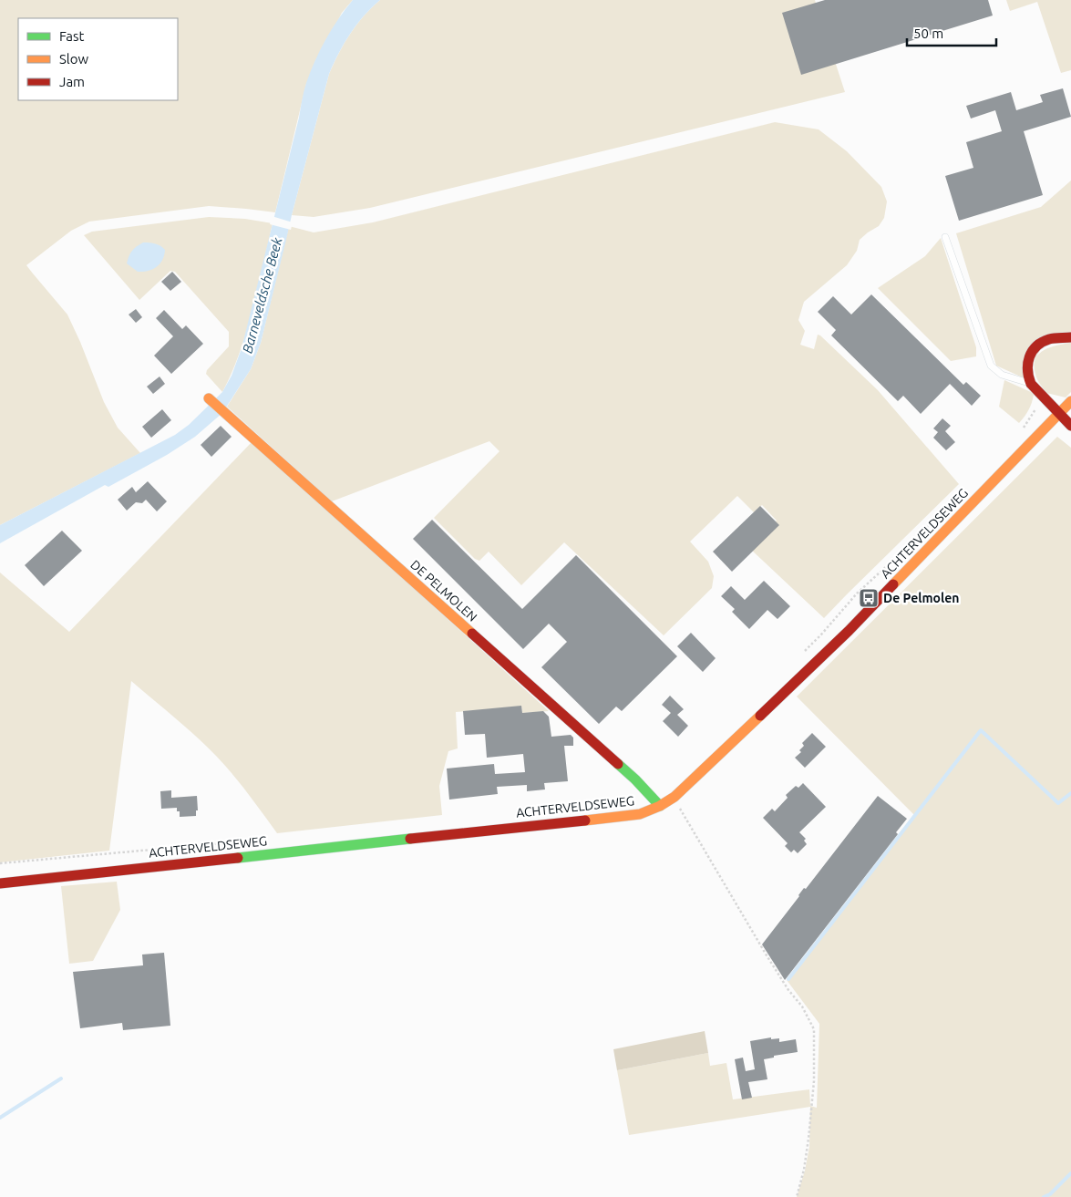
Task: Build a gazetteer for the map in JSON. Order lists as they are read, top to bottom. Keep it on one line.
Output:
{"streets":{"street":["ACHTERVELDSEWEG","DE PELMOLEN"]},"crossings":[["ACHTERVELDSEWEG","DE PELMOLEN"]],"water":["Barneveldsche Beek"],"places":{"bus stop":["De Pelmolen"]},"legend":["Fast","Slow","Jam"],"scale_bar":"50 m"}
